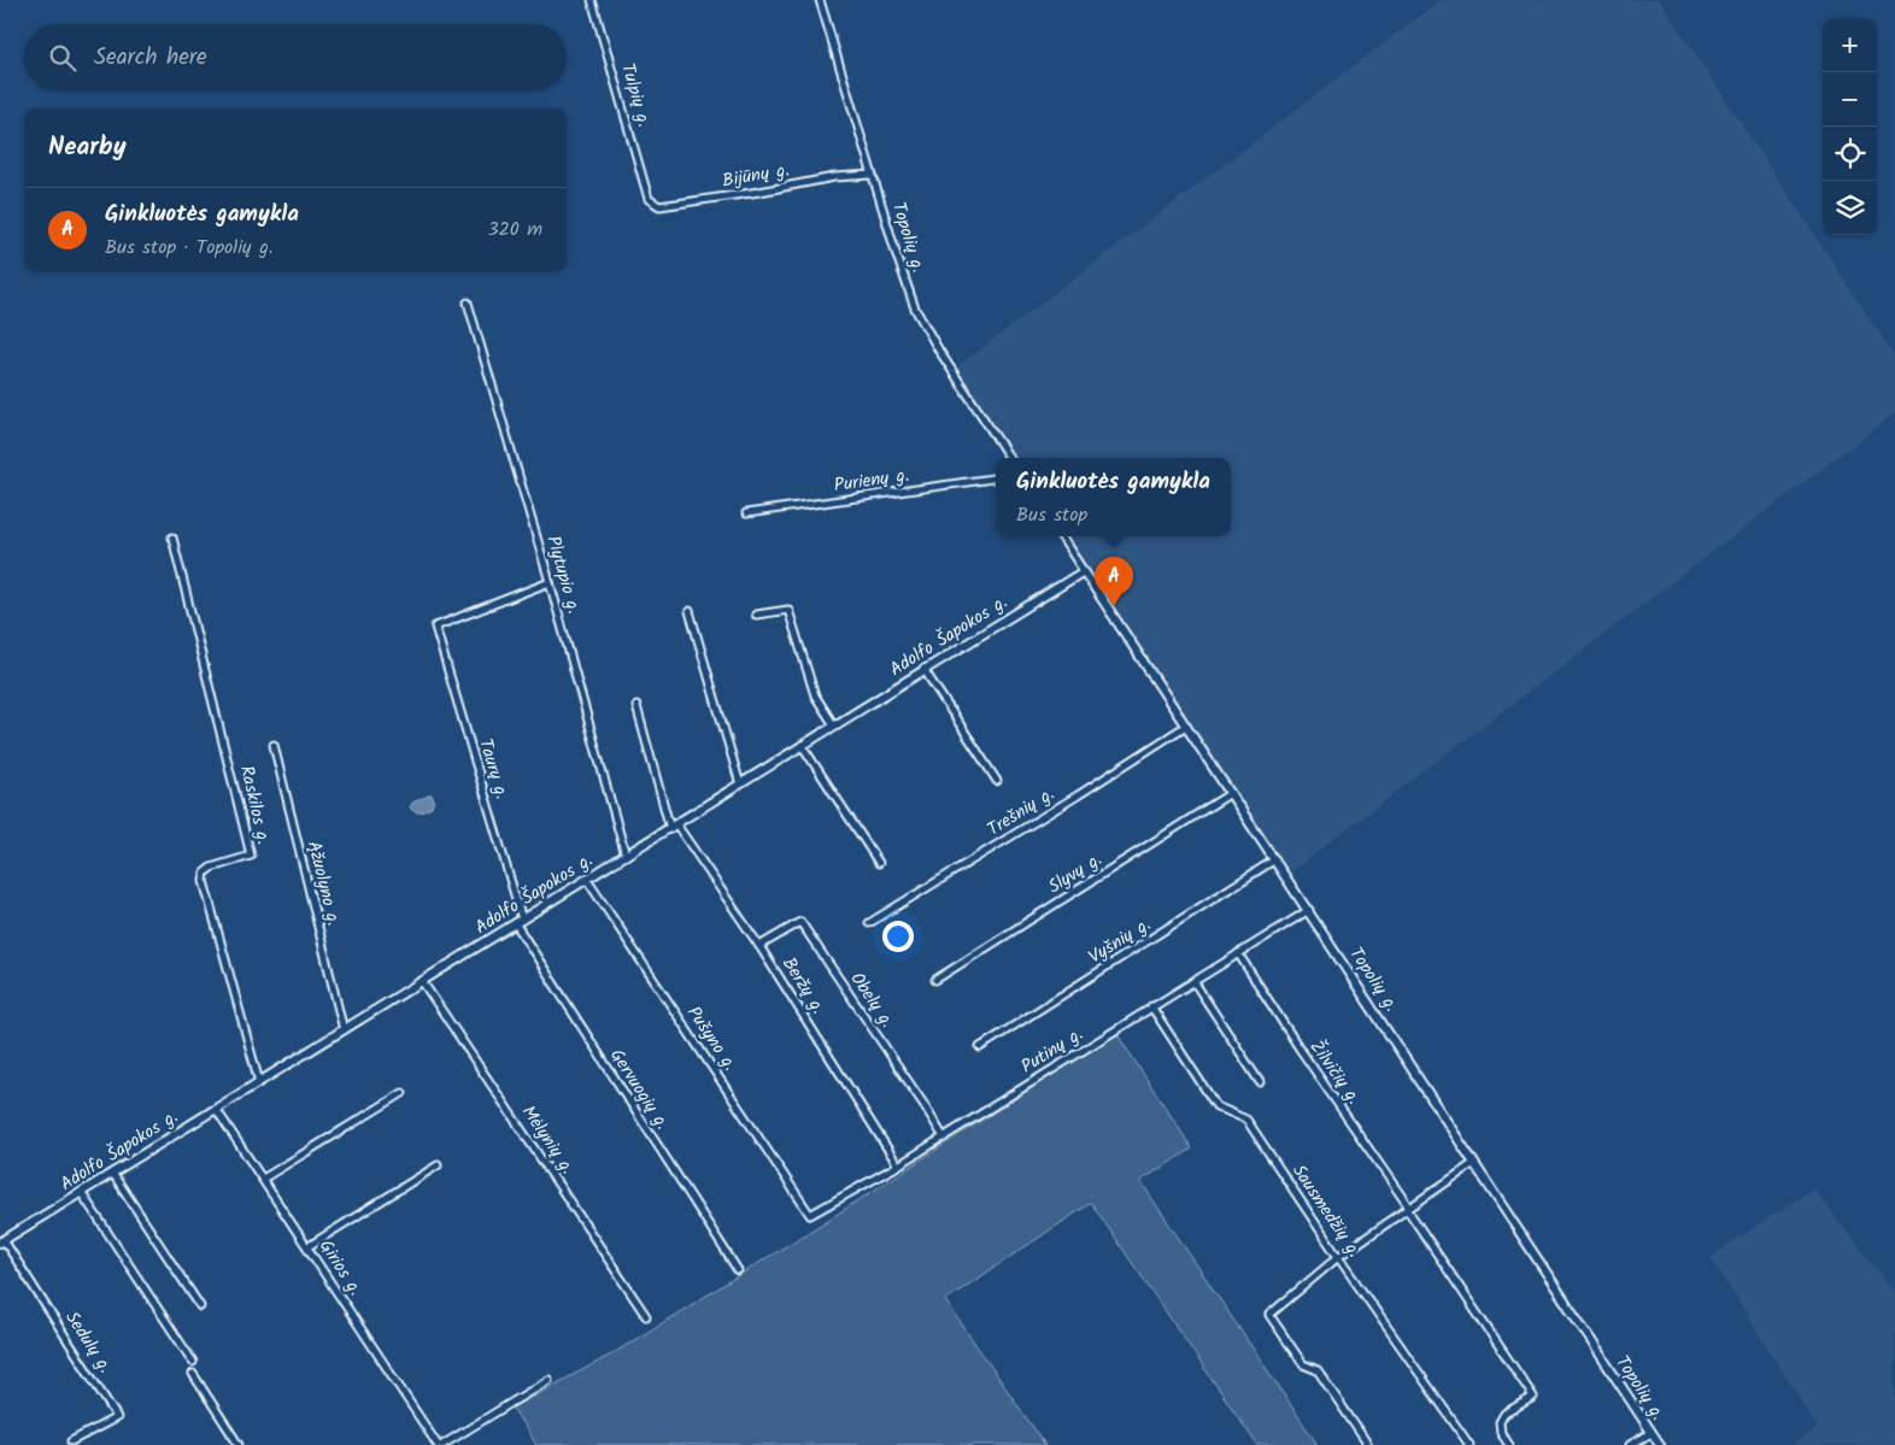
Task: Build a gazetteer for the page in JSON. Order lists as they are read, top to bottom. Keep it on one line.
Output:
{"streets":{"street":["Tulpių g.","Bijūnų g.","Topolių g.","Purienų g.","Plytupio g.","Adolfo Šapokos g.","Taurų g.","Raskilos g.","Trešnių g.","Slyvų g.","Ąžuolyno g.","Vyšnių g.","Beržų g.","Obelų g.","Pušyno g.","Putinų g.","Žilvičių g.","Gervuogių g.","Mėlynių g.","Sausmedžių g.","Girios g.","Sedulų g."]},"crossings":[["Tulpių g.","Bijūnų g."],["Bijūnų g.","Topolių g."],["Topolių g.","Adolfo Šapokos g."],["Topolių g.","Trešnių g."],["Topolių g.","Slyvų g."],["Topolių g.","Vyšnių g."],["Topolių g.","Putinų g."],["Plytupio g.","Adolfo Šapokos g."],["Plytupio g.","Taurų g."],["Adolfo Šapokos g.","Taurų g."],["Adolfo Šapokos g.","Raskilos g."],["Adolfo Šapokos g.","Ąžuolyno g."],["Adolfo Šapokos g.","Beržų g."],["Adolfo Šapokos g.","Pušyno g."],["Adolfo Šapokos g.","Gervuogių g."],["Adolfo Šapokos g.","Mėlynių g."],["Adolfo Šapokos g.","Girios g."],["Adolfo Šapokos g.","Sedulų g."],["Taurų g.","Gervuogių g."],["Beržų g.","Obelų g."],["Beržų g.","Putinų g."],["Obelų g.","Putinų g."],["Pušyno g.","Putinų g."],["Putinų g.","Žilvičių g."],["Putinų g.","Sausmedžių g."]],"page":{"map_buttons":["+","−"],"search":"Search here","heading":"Nearby","list":[{"mark":"A","name":"Ginkluotės gamykla","note":"Bus stop · Topolių g.","value":"320 m"}],"popup":["Ginkluotės gamykla","Bus stop"],"pins":"A"}}
